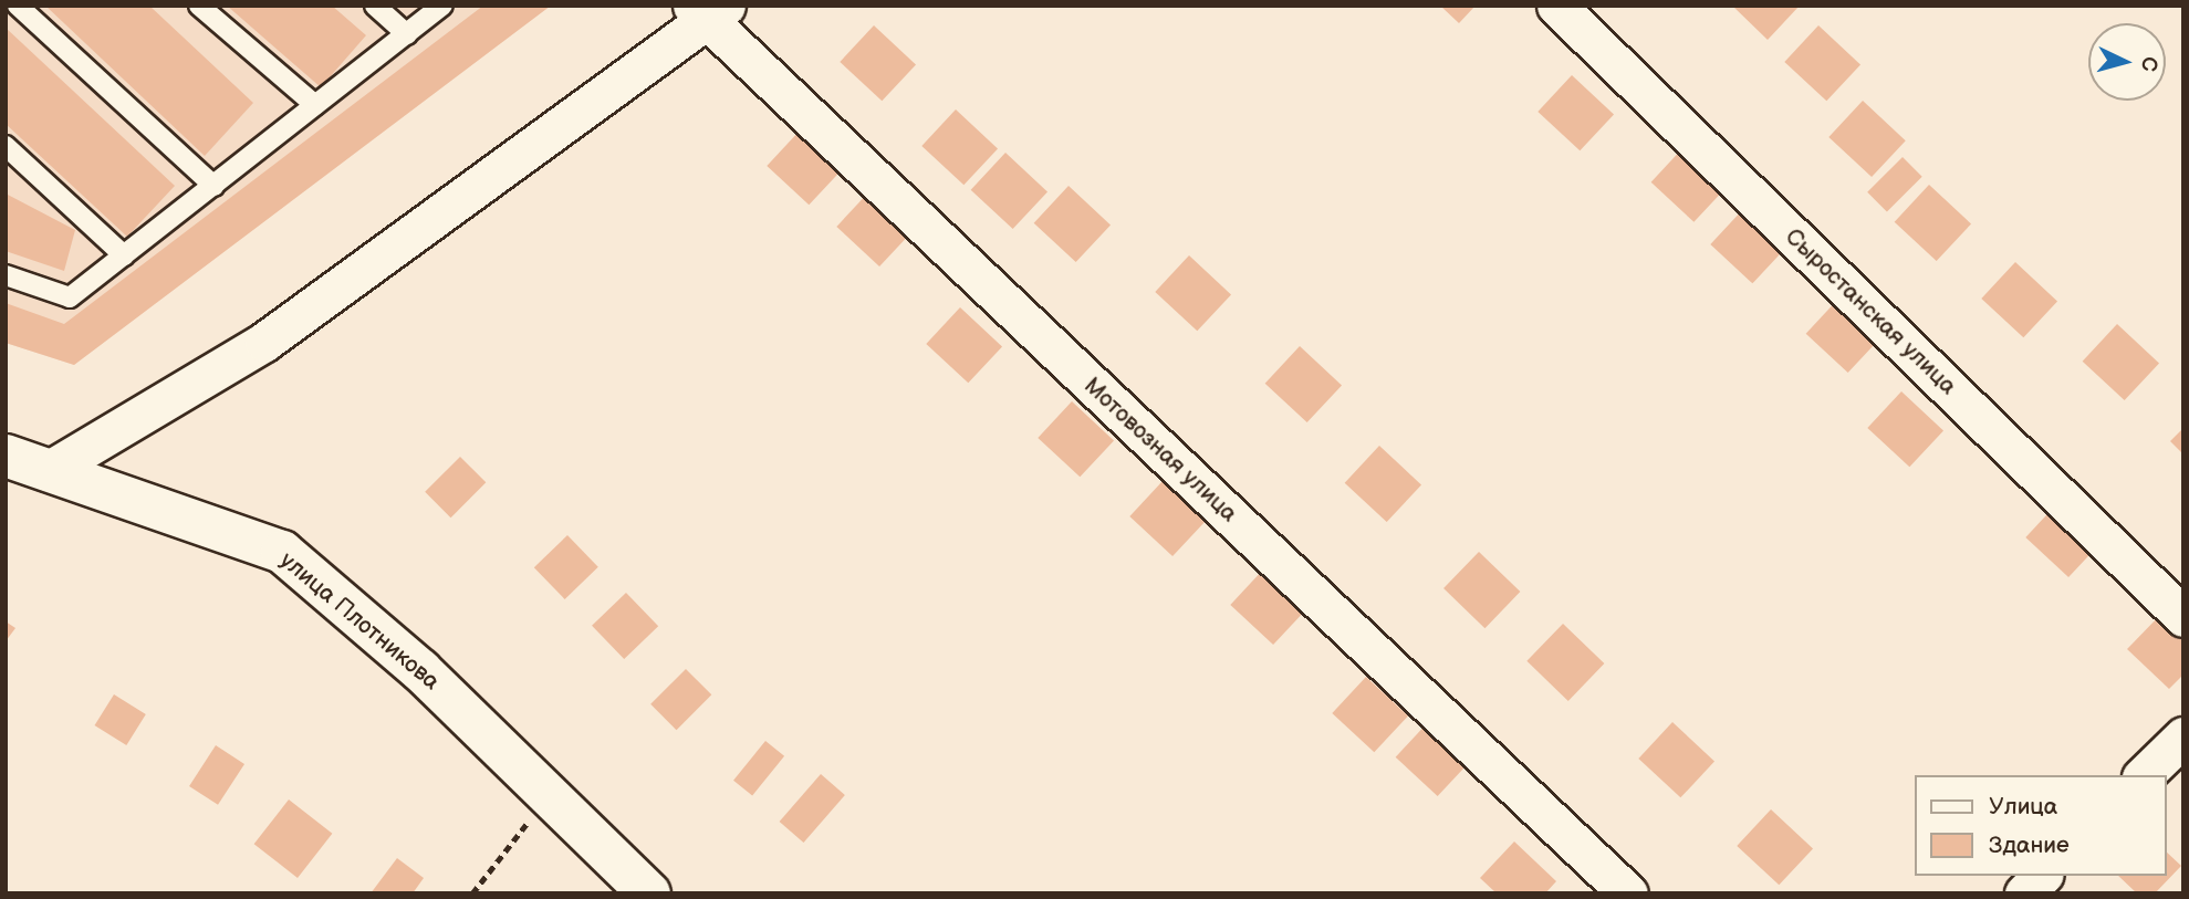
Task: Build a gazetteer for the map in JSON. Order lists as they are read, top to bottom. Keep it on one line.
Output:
{"streets":{"street":["Сыростанская улица","Мотовозная улица","улица Плотникова"]},"legend":["Улица","Здание"],"north":"right"}
